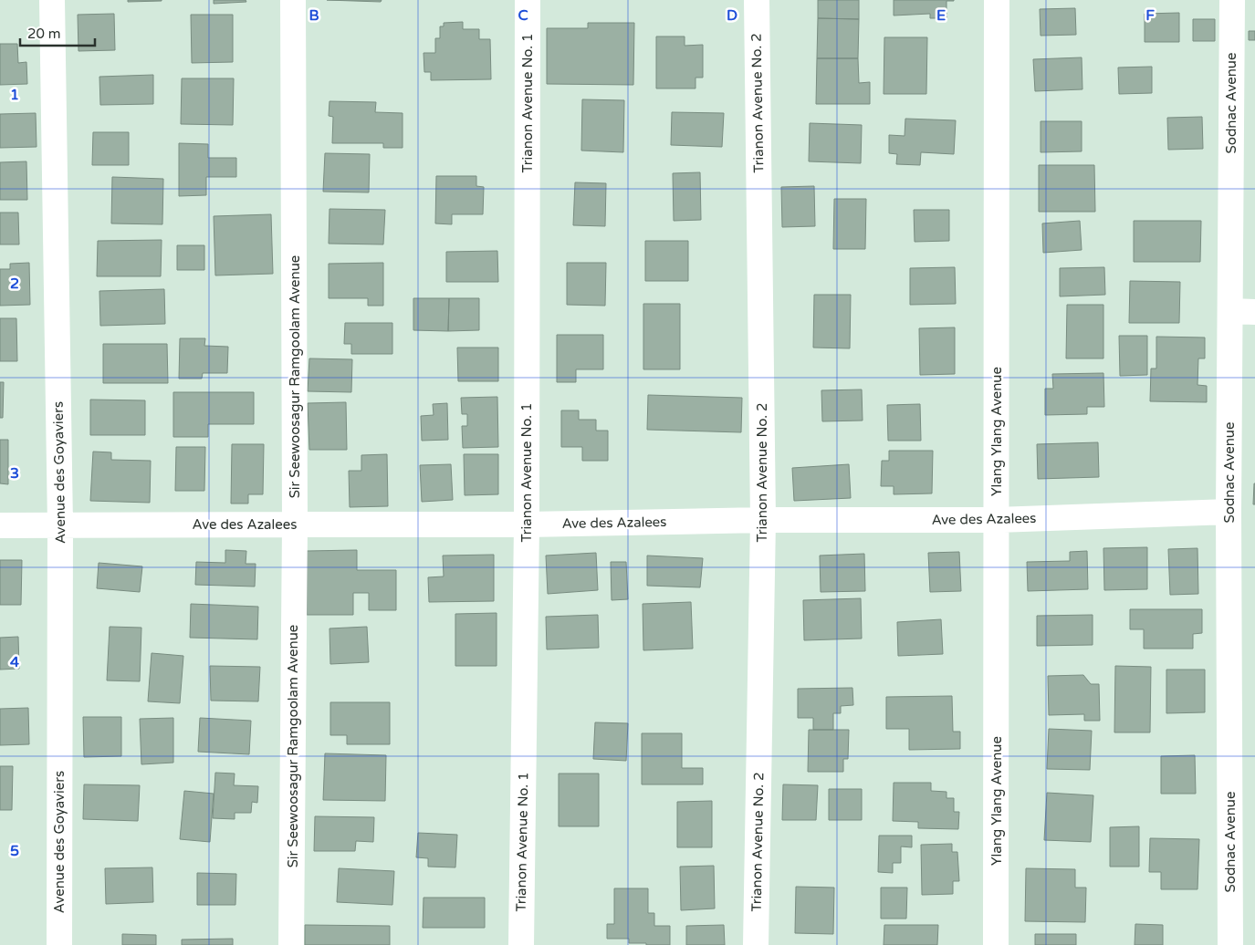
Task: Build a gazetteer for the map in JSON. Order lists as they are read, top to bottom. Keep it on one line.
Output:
{"streets":{"street":["Trianon Avenue No. 1","Trianon Avenue No. 2","Sodnac Avenue","Sir Seewoosagur Ramgoolam Avenue","Ylang Ylang Avenue","Avenue des Goyaviers","Ave des Azalees"]},"crossings":[["Trianon Avenue No. 1","Ave des Azalees"],["Trianon Avenue No. 2","Ave des Azalees"],["Sodnac Avenue","Ave des Azalees"],["Sir Seewoosagur Ramgoolam Avenue","Ave des Azalees"],["Ylang Ylang Avenue","Ave des Azalees"],["Avenue des Goyaviers","Ave des Azalees"]],"scale_bar":"20 m","grid":{"columns":["B","C","D","E","F"],"rows":["1","2","3","4","5"]}}
